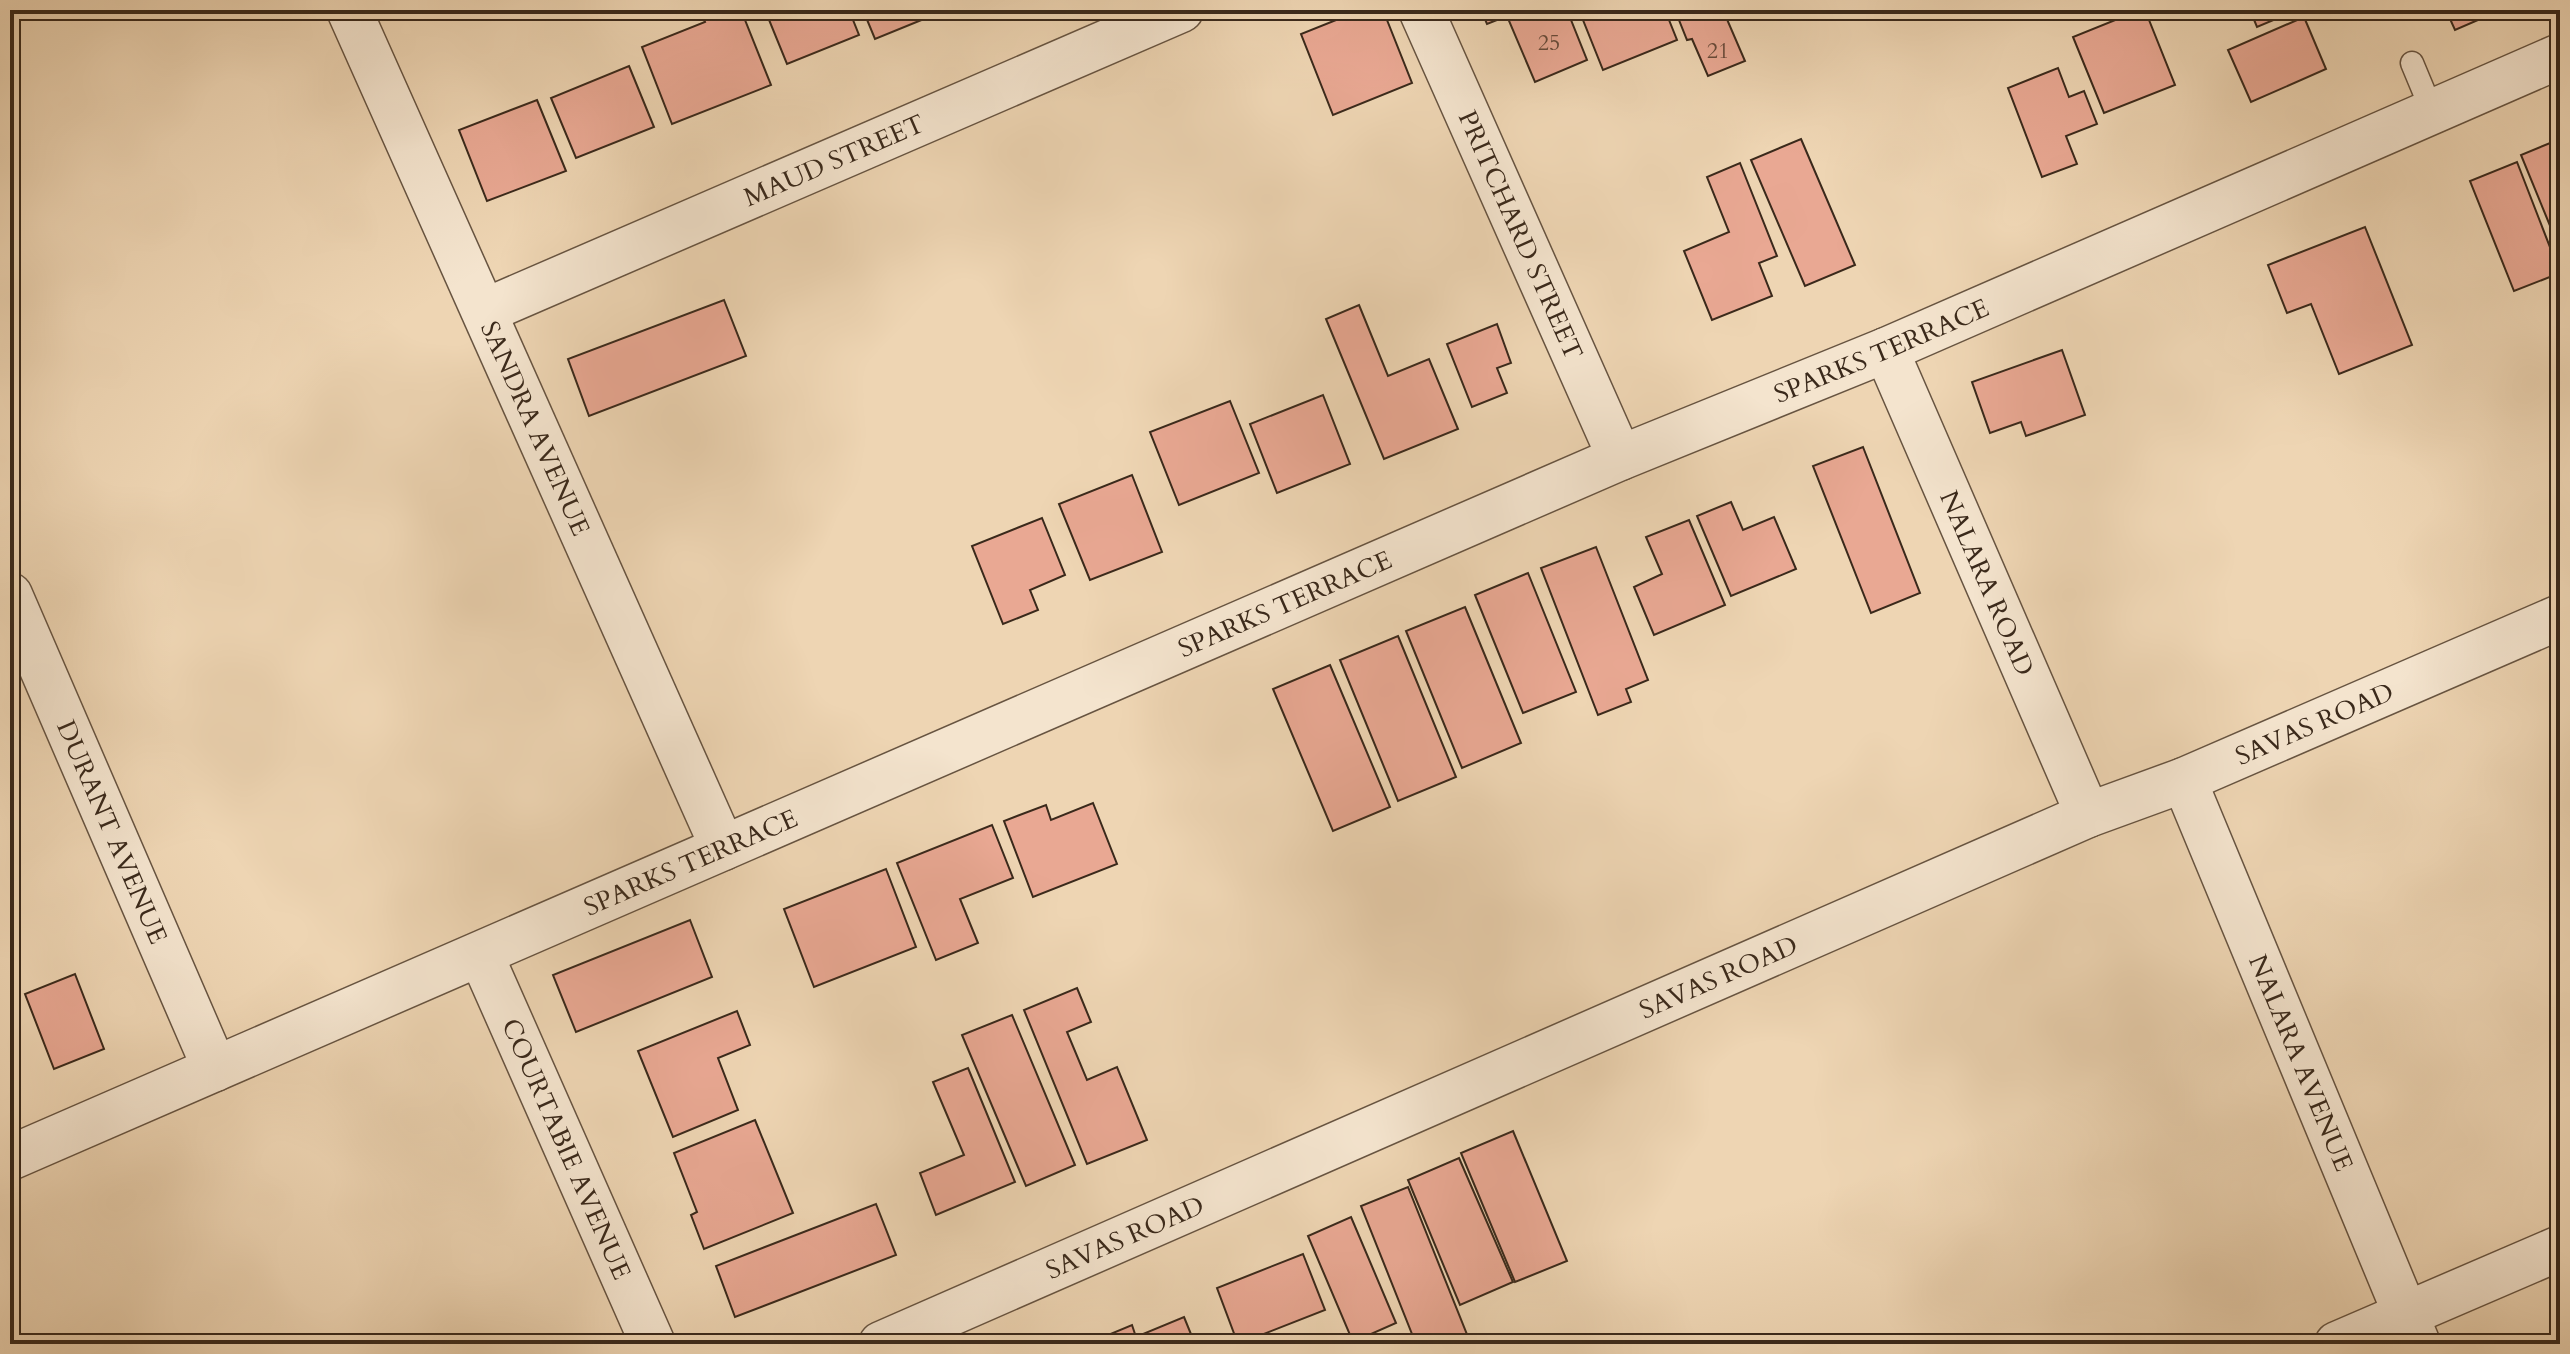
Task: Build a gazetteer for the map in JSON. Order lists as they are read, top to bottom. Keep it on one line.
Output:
{"streets":{"street":["MAUD STREET","PRITCHARD STREET","SPARKS TERRACE","SANDRA AVENUE","NALARA ROAD","SAVAS ROAD","DURANT AVENUE","NALARA AVENUE","COURTABIE AVENUE"]},"crossings":[["MAUD STREET","SANDRA AVENUE"],["PRITCHARD STREET","SPARKS TERRACE"],["SPARKS TERRACE","SANDRA AVENUE"],["SPARKS TERRACE","NALARA ROAD"],["SPARKS TERRACE","DURANT AVENUE"],["SPARKS TERRACE","COURTABIE AVENUE"],["NALARA ROAD","SAVAS ROAD"],["SAVAS ROAD","NALARA AVENUE"]],"house_numbers":["25","21"]}
